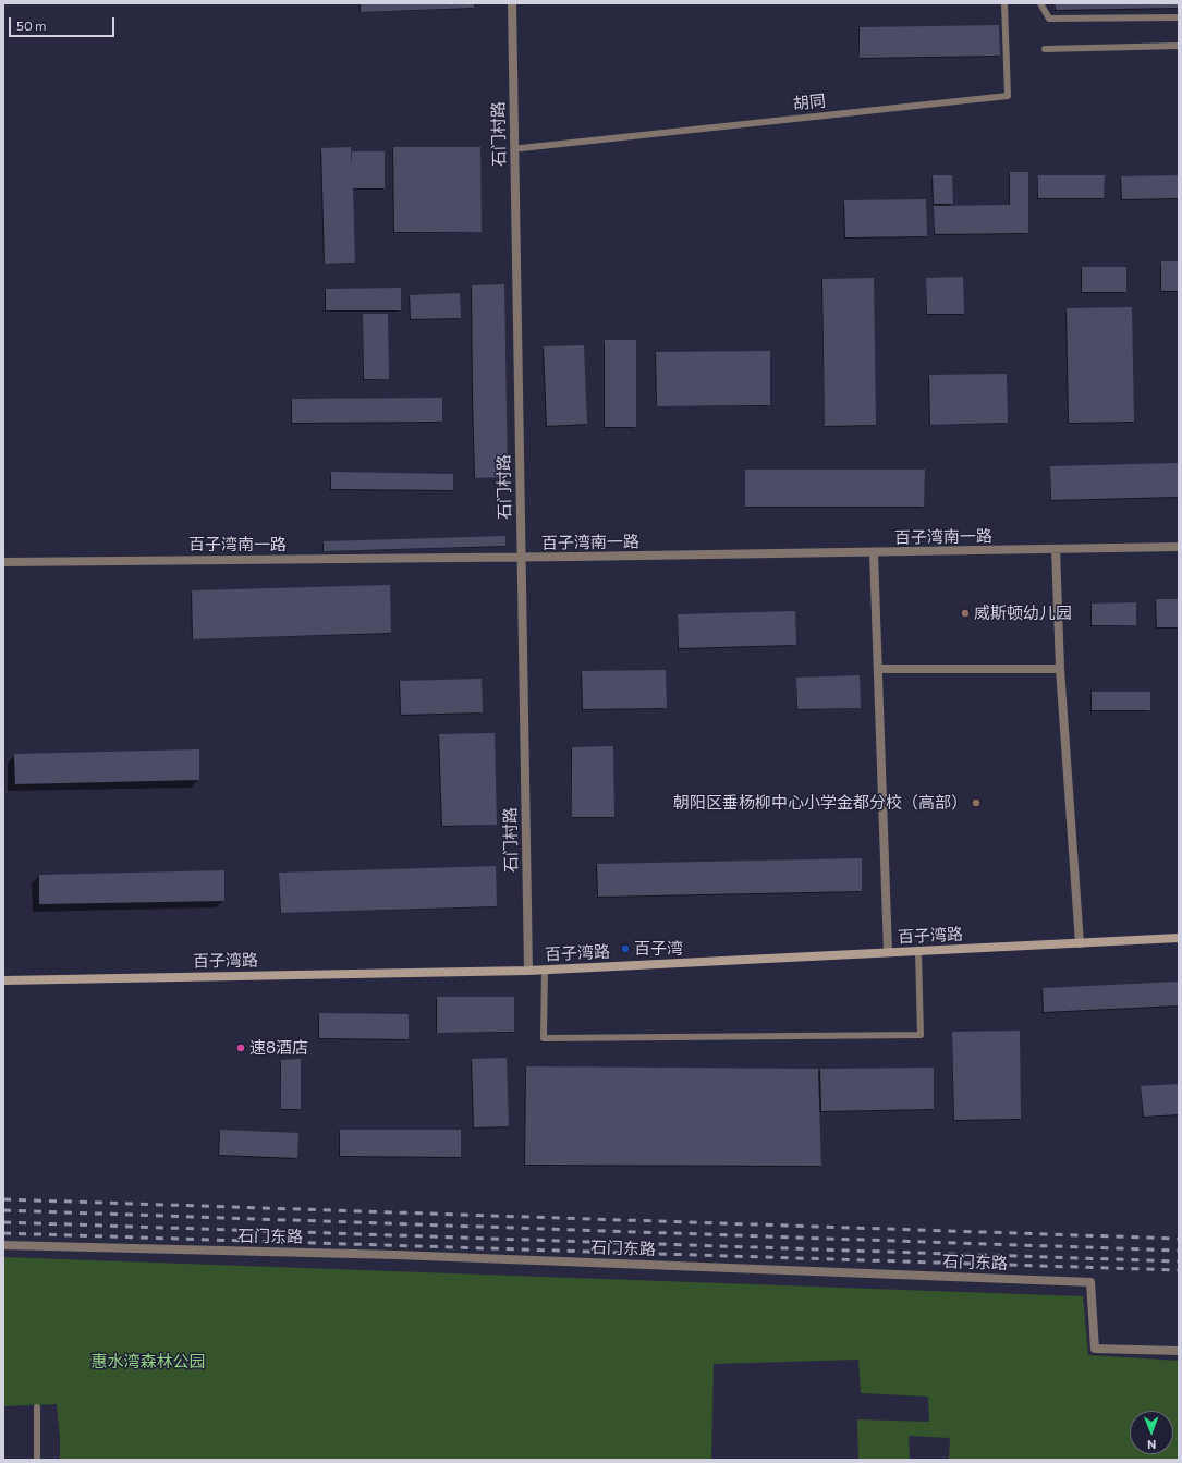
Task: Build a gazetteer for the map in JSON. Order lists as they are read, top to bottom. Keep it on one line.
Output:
{"streets":{"street":["石门村路","百子湾南一路","百子湾路","石门东路"],"lane":["胡同"]},"crossings":[["石门村路","百子湾南一路"],["石门村路","百子湾路"]],"parks":["惠水湾森林公园"],"places":["威斯顿幼儿园","朝阳区垂杨柳中心小学金都分校（高部）","百子湾","速8酒店"],"scale_bar":"50 m","north":"bottom"}
